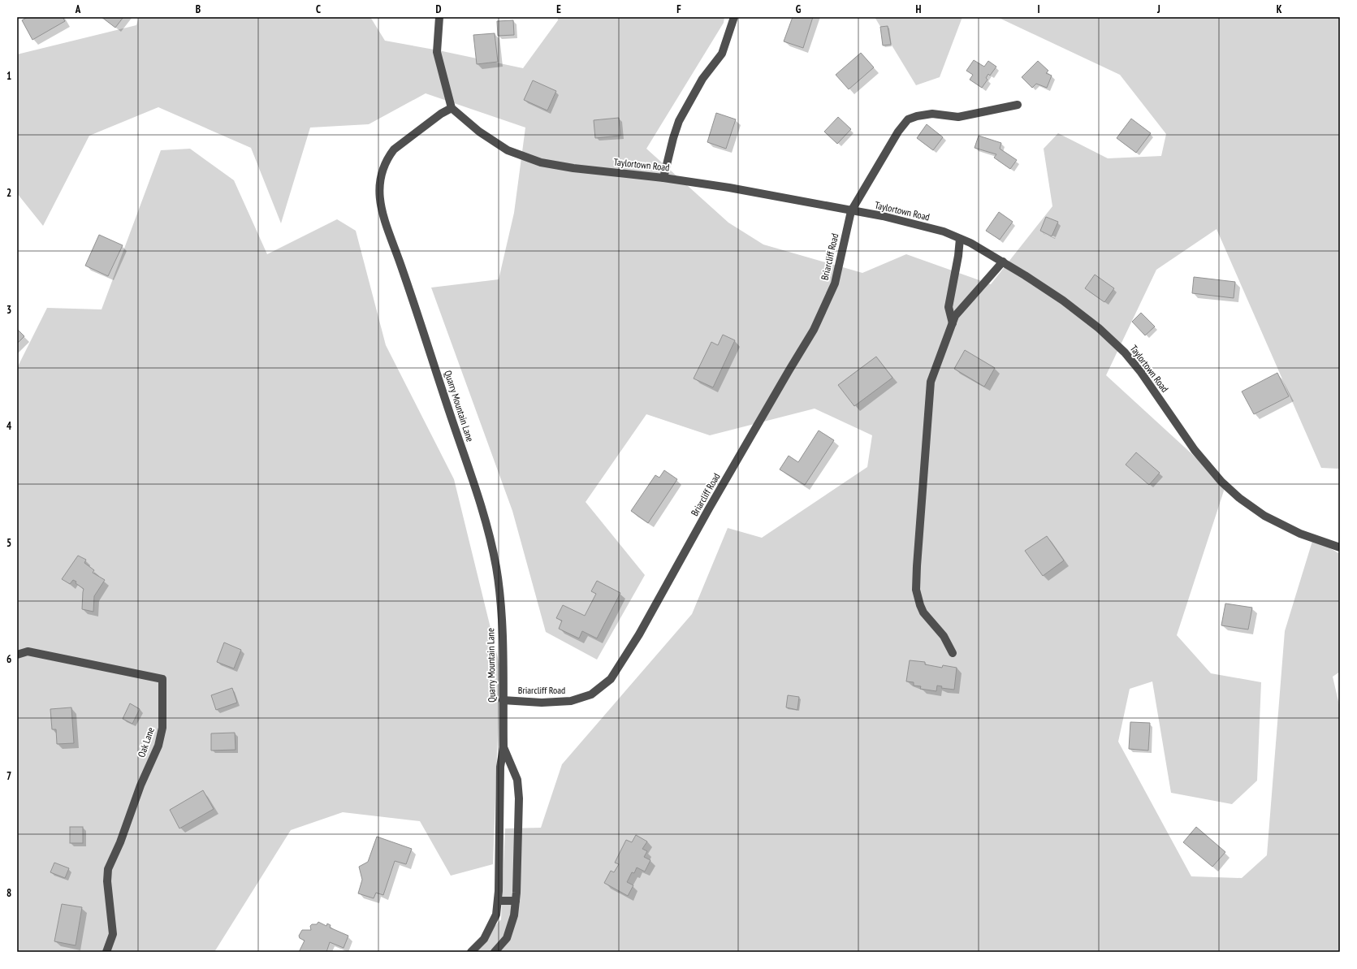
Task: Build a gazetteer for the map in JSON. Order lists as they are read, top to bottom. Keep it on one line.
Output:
{"streets":{"street":["Taylortown Road","Briarcliff Road","Quarry Mountain Lane","Oak Lane"]},"crossings":[["Taylortown Road","Briarcliff Road"],["Taylortown Road","Quarry Mountain Lane"],["Briarcliff Road","Quarry Mountain Lane"]],"grid":{"columns":["A","B","C","D","E","F","G","H","I","J","K"],"rows":["1","2","3","4","5","6","7","8"]}}
